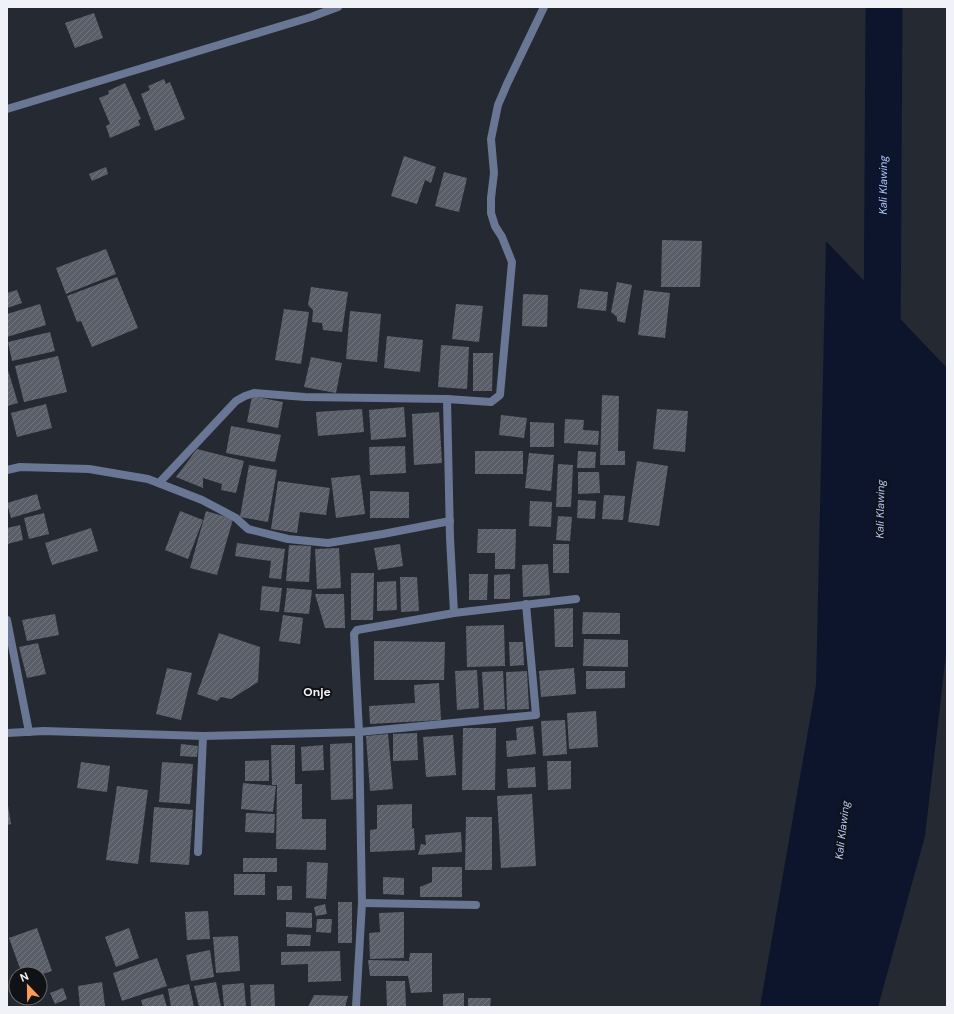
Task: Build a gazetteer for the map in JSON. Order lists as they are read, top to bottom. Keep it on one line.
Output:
{"districts":["Onje"],"water":["Kali Klawing"],"north":"top"}
